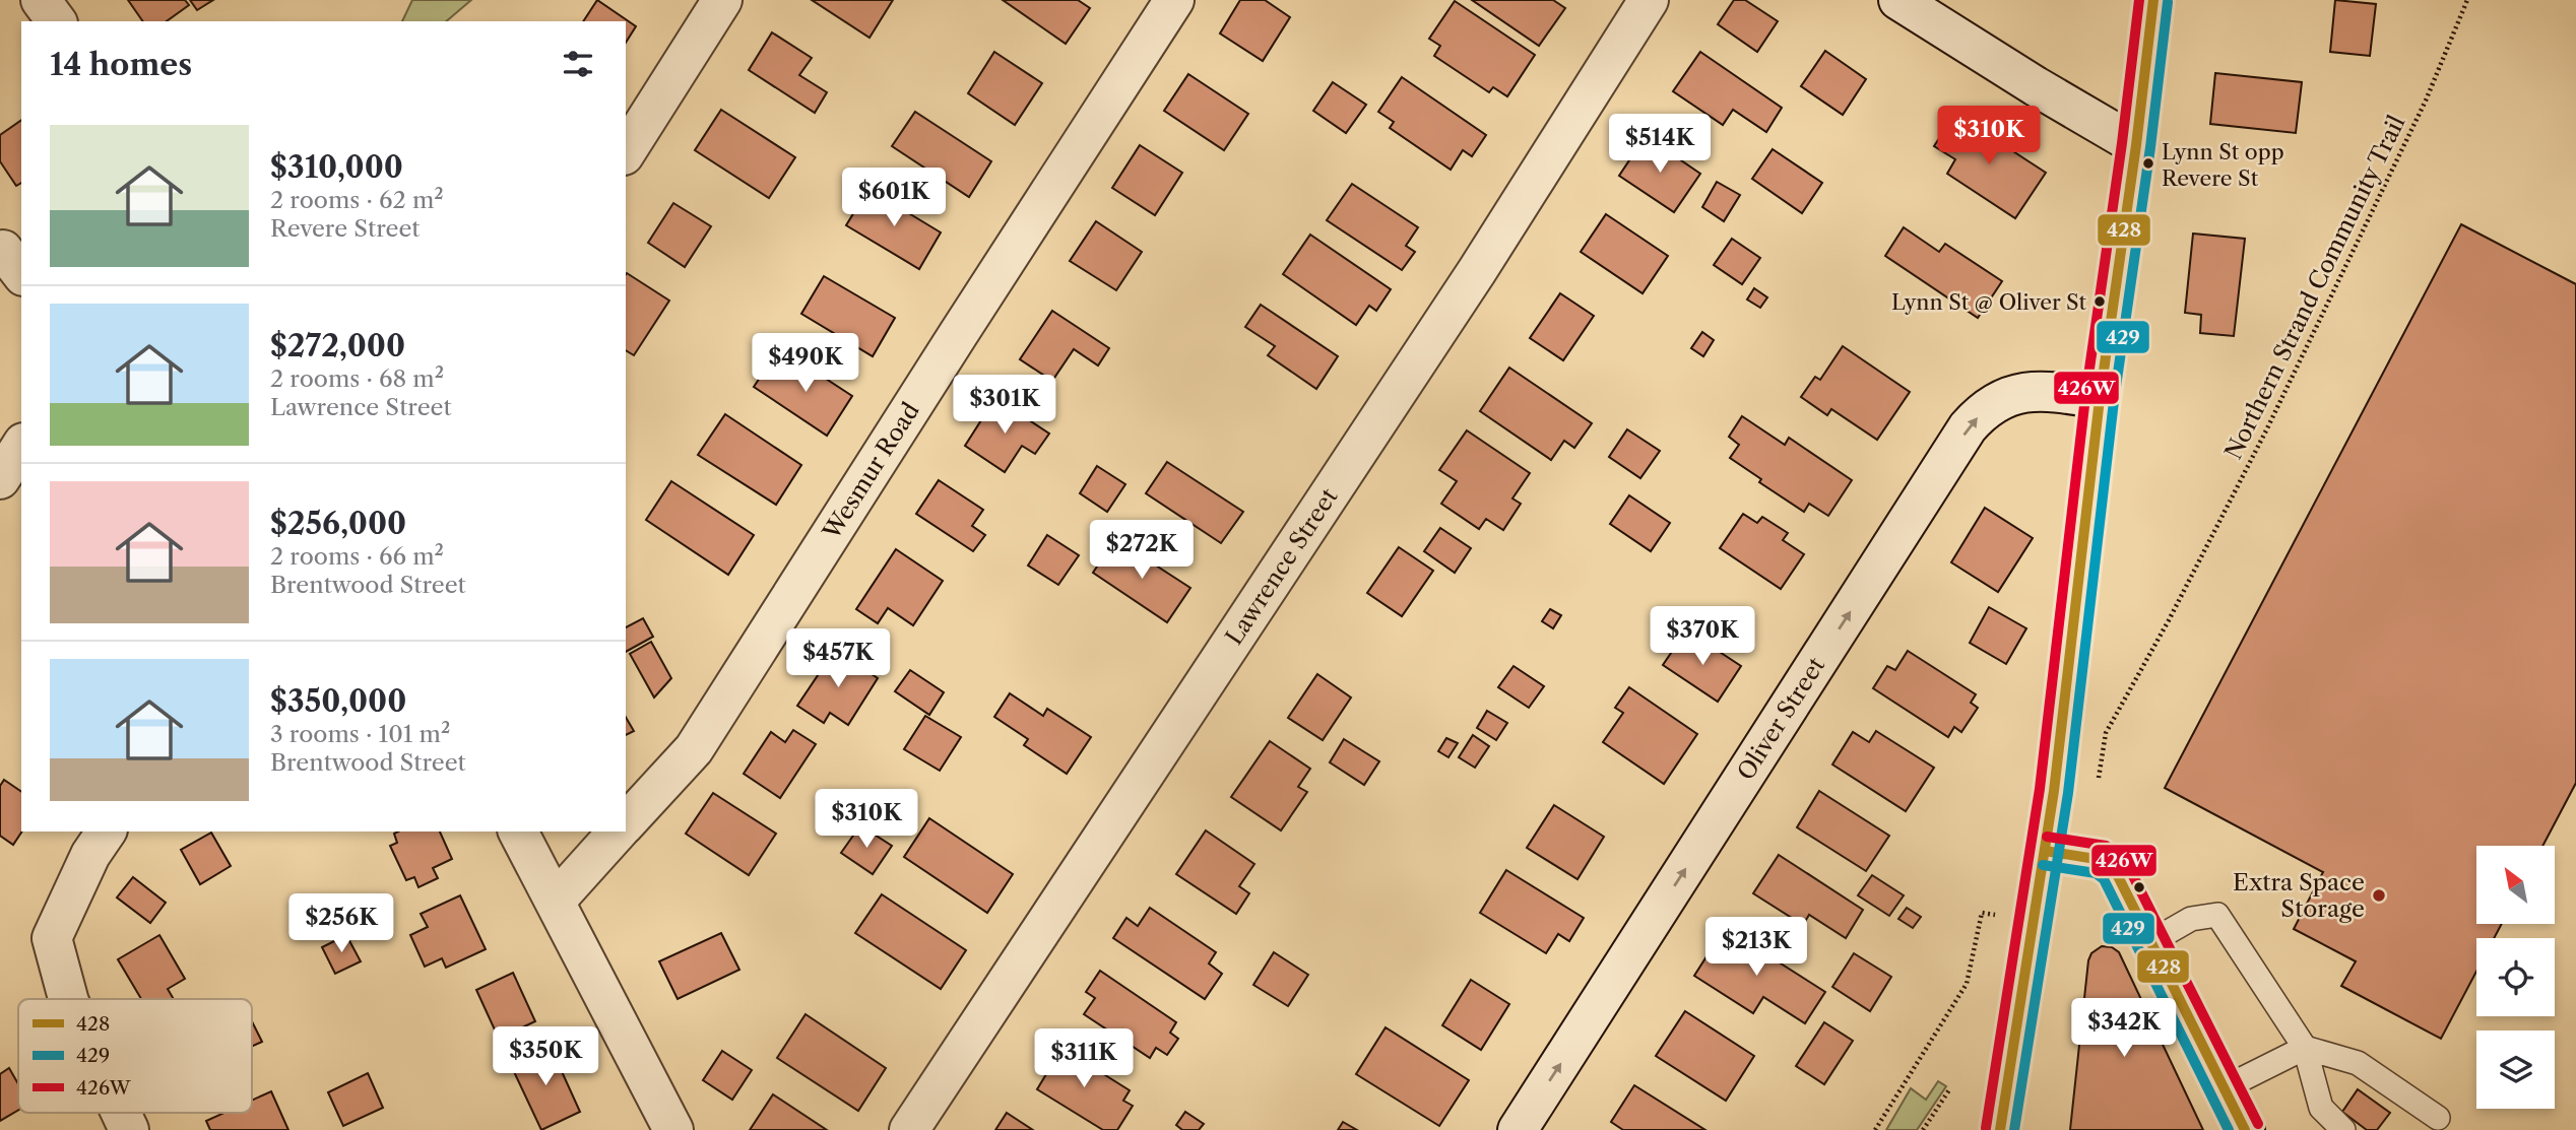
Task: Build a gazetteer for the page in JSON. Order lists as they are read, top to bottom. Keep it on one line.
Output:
{"streets":{"street":["Wesmur Road","Lawrence Street","Oliver Street"],"path":["Northern Strand Community Trail"]},"one_way":["Oliver Street"],"places":["Lynn St opp Revere St","Lynn St @ Oliver St","Extra Space Storage"],"lines":["transit line 428","transit line 426W","transit line 429"],"legend":["428","429","426W"],"north":"top left","page":{"heading":"14 homes","price":["$310K","$514K","$601K","$490K","$301K","$272K","$370K","$457K","$310K","$256K","$213K","$342K","$350K","$311K"],"list":[{"name":"$310,000","note":"2 rooms · 62 m² · Revere Street"},{"name":"$272,000","note":"2 rooms · 68 m² · Lawrence Street"},{"name":"$256,000","note":"2 rooms · 66 m² · Brentwood Street"},{"name":"$350,000","note":"3 rooms · 101 m² · Brentwood Street"}]}}
